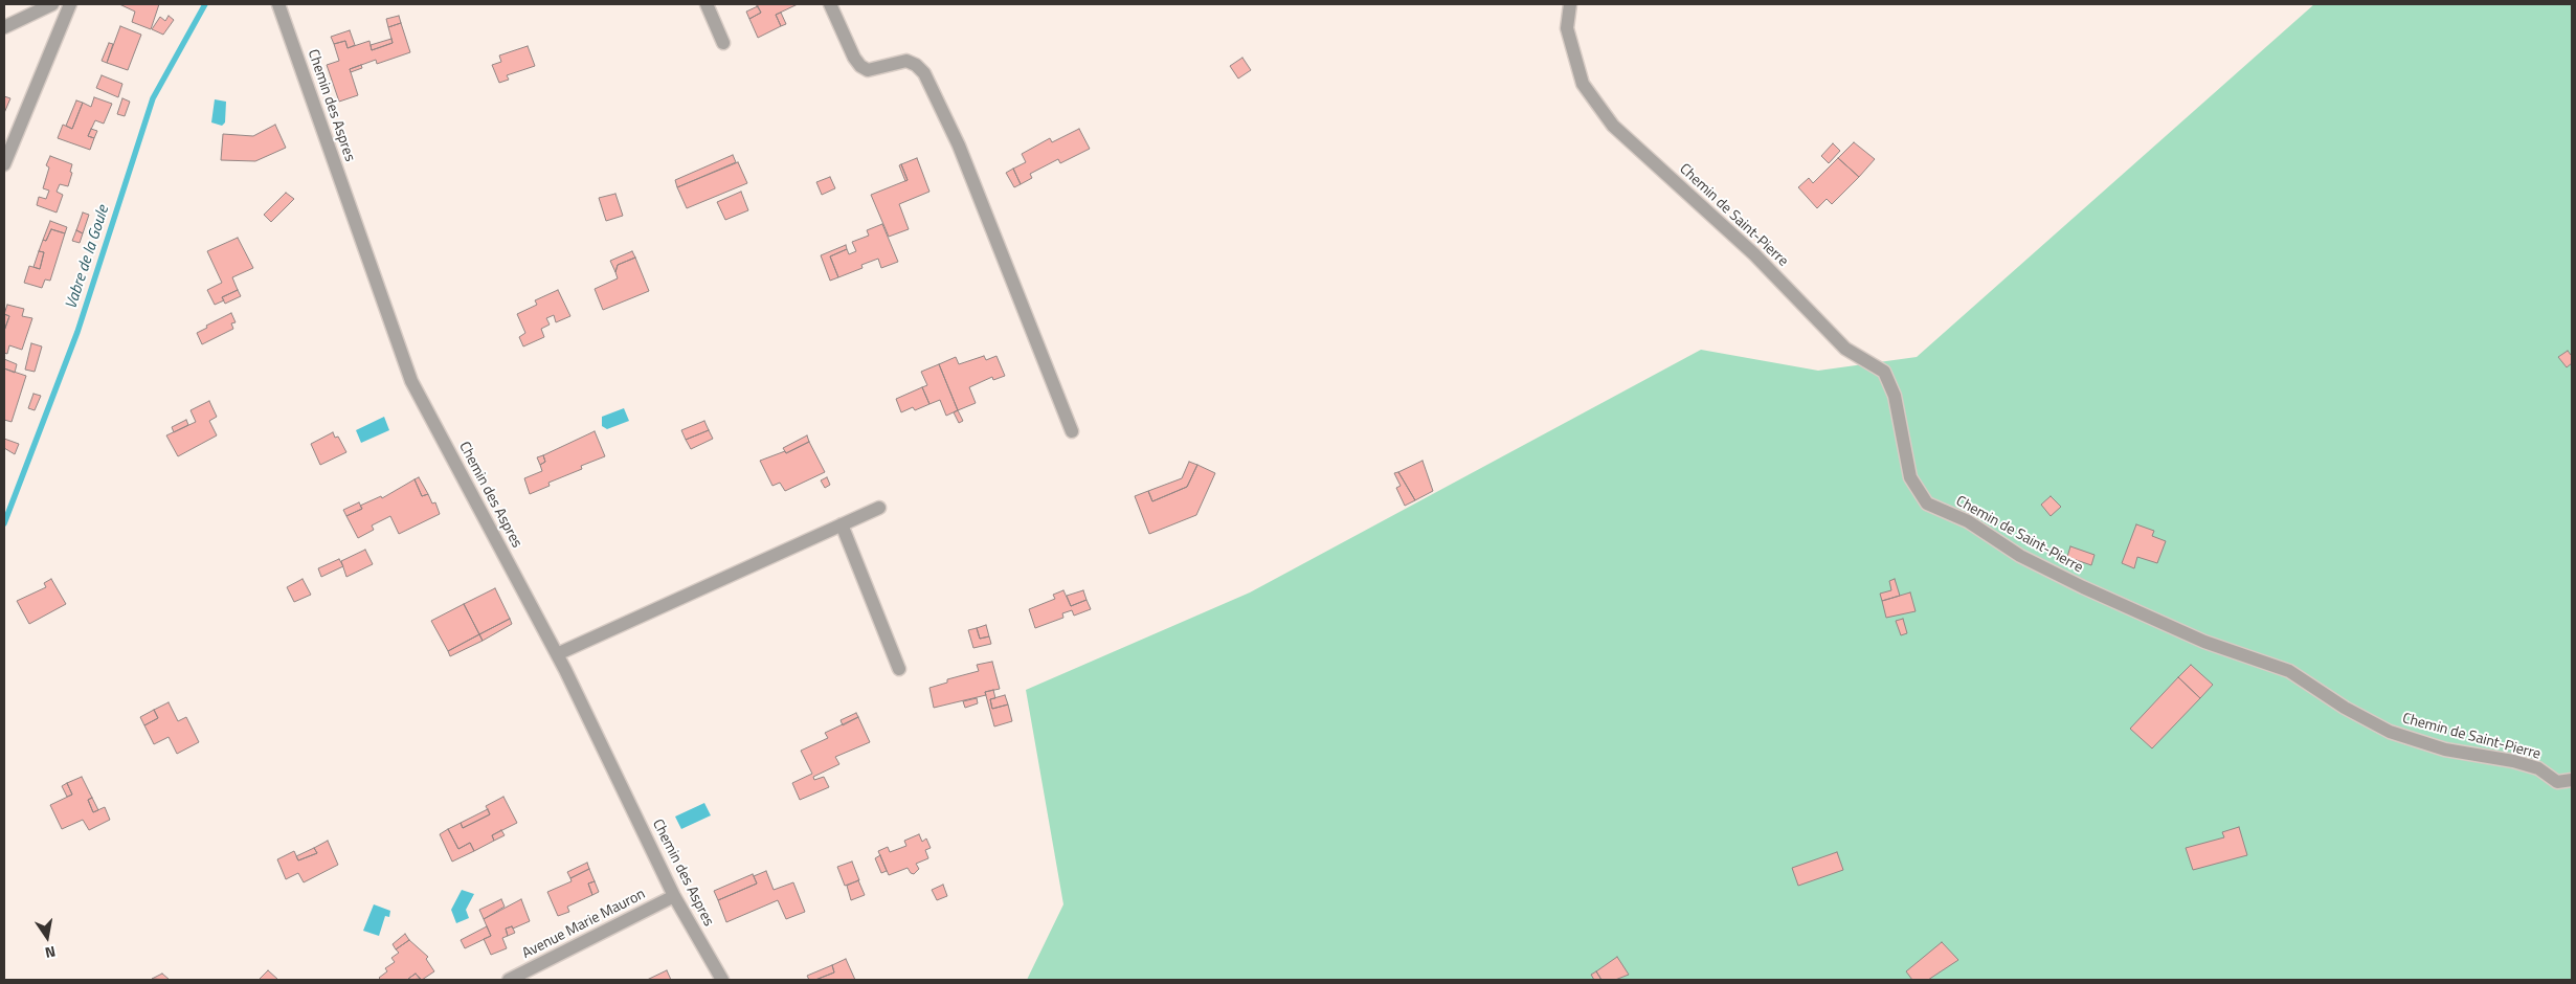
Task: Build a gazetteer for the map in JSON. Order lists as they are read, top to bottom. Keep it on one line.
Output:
{"streets":{"street":["Chemin des Aspres","Chemin de Saint-Pierre","Avenue Marie Mauron"]},"crossings":[["Chemin des Aspres","Avenue Marie Mauron"]],"water":["Vabre de la Goule"],"north":"bottom"}
